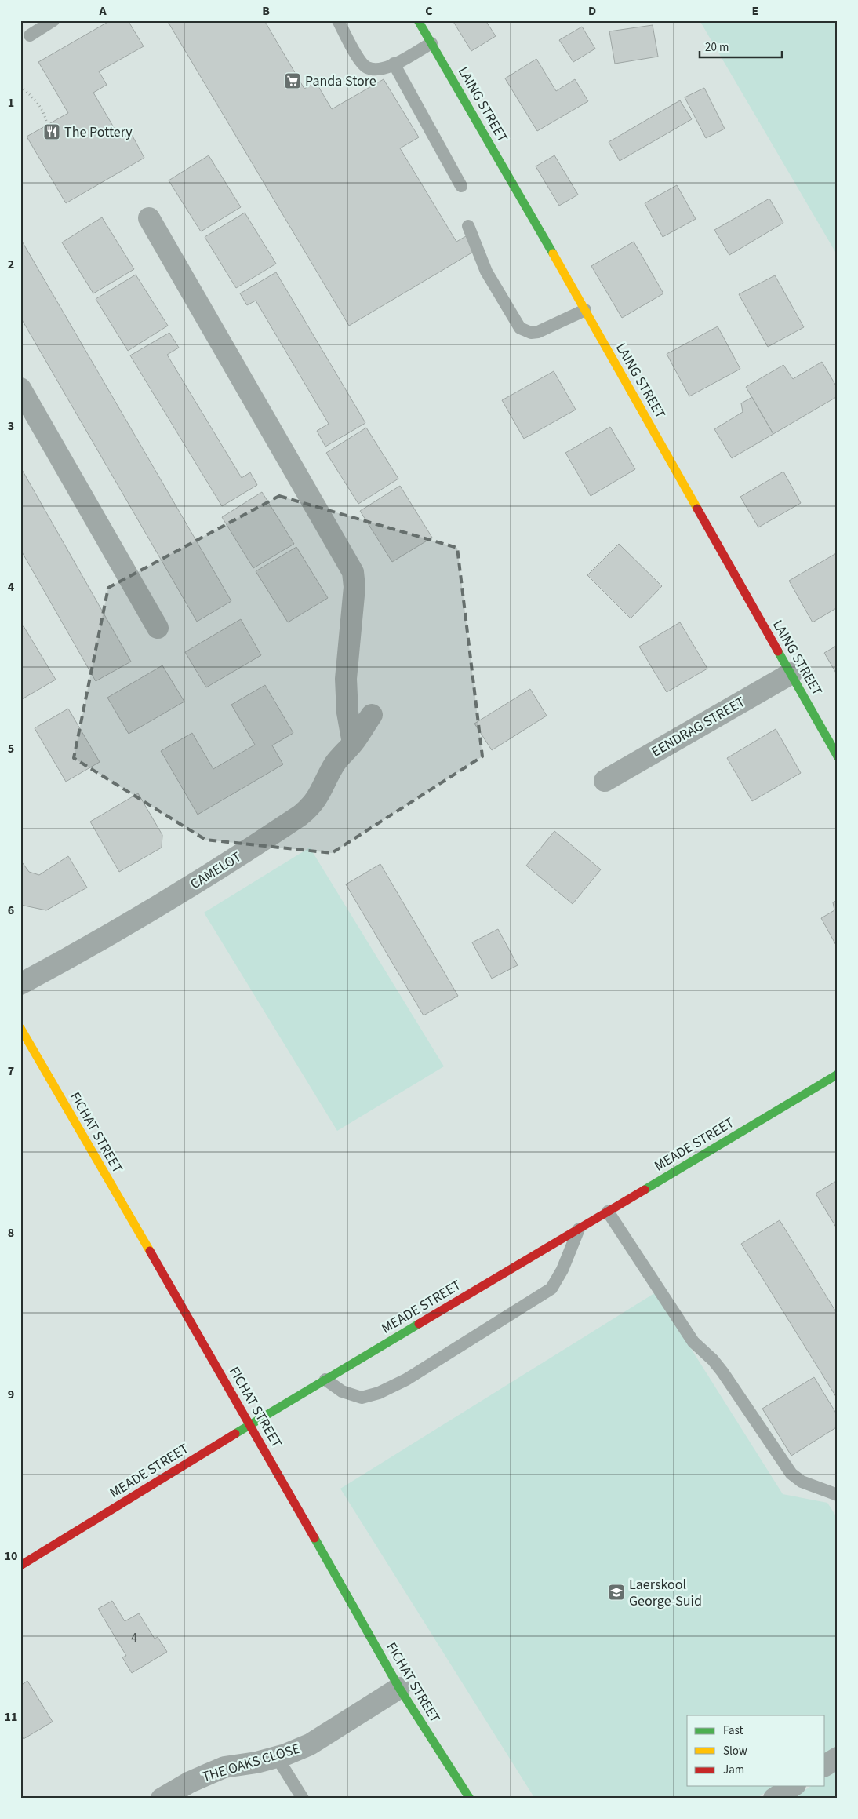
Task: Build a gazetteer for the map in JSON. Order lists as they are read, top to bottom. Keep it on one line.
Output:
{"streets":{"street":["LAING STREET","EENDRAG STREET","CAMELOT","FICHAT STREET","MEADE STREET","THE OAKS CLOSE"]},"crossings":[["LAING STREET","EENDRAG STREET"],["FICHAT STREET","MEADE STREET"],["FICHAT STREET","THE OAKS CLOSE"]],"places":{"supermarket":["Panda Store"],"restaurant":["The Pottery"],"school or university":["Laerskool George-Suid"]},"house_numbers":["4"],"legend":["Fast","Slow","Jam"],"scale_bar":"20 m","grid":{"columns":["A","B","C","D","E"],"rows":["1","2","3","4","5","6","7","8","9","10","11"]}}
